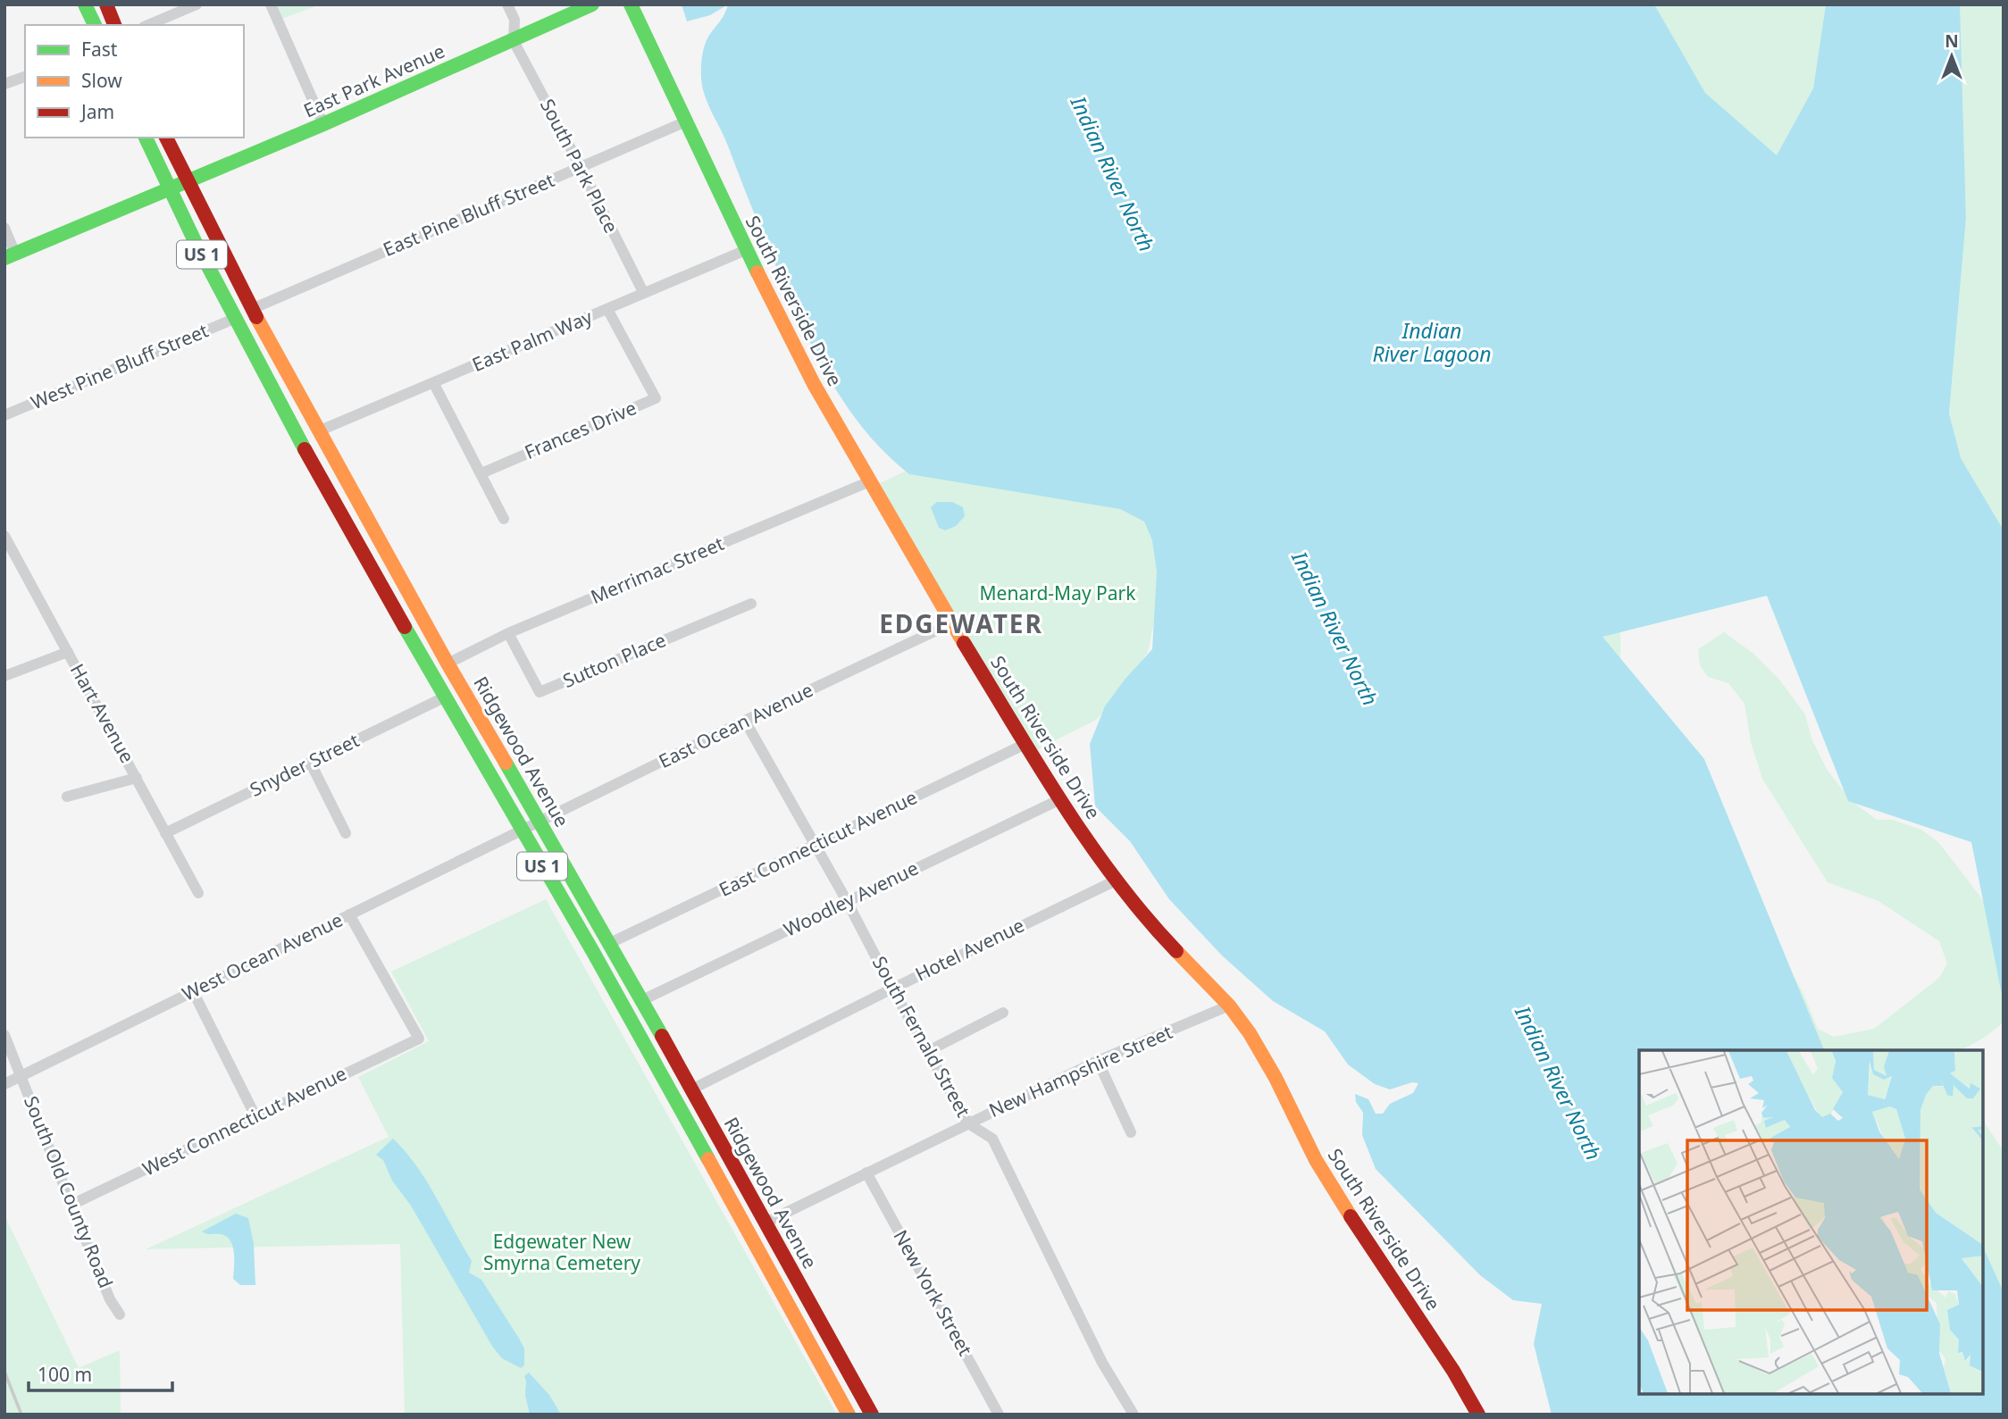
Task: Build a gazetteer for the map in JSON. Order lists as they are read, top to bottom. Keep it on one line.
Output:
{"streets":{"main road":["East Park Avenue","US 1","South Riverside Drive","Ridgewood Avenue"],"street":["South Park Place","East Pine Bluff Street","East Palm Way","West Pine Bluff Street","Frances Drive","Merrimac Street","Sutton Place","Hart Avenue","East Ocean Avenue","Snyder Street","East Connecticut Avenue","Woodley Avenue","Hotel Avenue","West Ocean Avenue","South Fernald Street","New Hampshire Street","West Connecticut Avenue","South Old County Road","New York Street"]},"crossings":[["East Park Avenue","South Park Place"],["East Park Avenue","Ridgewood Avenue"],["South Park Place","East Pine Bluff Street"],["South Park Place","East Palm Way"],["East Pine Bluff Street","South Riverside Drive"],["East Pine Bluff Street","Ridgewood Avenue"],["South Riverside Drive","East Palm Way"],["South Riverside Drive","Merrimac Street"],["South Riverside Drive","East Ocean Avenue"],["South Riverside Drive","East Connecticut Avenue"],["South Riverside Drive","Woodley Avenue"],["South Riverside Drive","Hotel Avenue"],["South Riverside Drive","New Hampshire Street"],["East Palm Way","Frances Drive"],["East Palm Way","Ridgewood Avenue"],["West Pine Bluff Street","Ridgewood Avenue"],["Merrimac Street","Sutton Place"],["Merrimac Street","Ridgewood Avenue"],["Hart Avenue","Snyder Street"],["East Ocean Avenue","Ridgewood Avenue"],["East Ocean Avenue","West Ocean Avenue"],["East Ocean Avenue","South Fernald Street"],["Ridgewood Avenue","Snyder Street"],["Ridgewood Avenue","East Connecticut Avenue"],["Ridgewood Avenue","Woodley Avenue"],["Ridgewood Avenue","Hotel Avenue"],["Ridgewood Avenue","West Ocean Avenue"],["Ridgewood Avenue","New Hampshire Street"],["East Connecticut Avenue","South Fernald Street"],["Woodley Avenue","South Fernald Street"],["Hotel Avenue","South Fernald Street"],["West Ocean Avenue","West Connecticut Avenue"],["West Ocean Avenue","South Old County Road"],["South Fernald Street","New Hampshire Street"],["New Hampshire Street","New York Street"],["West Connecticut Avenue","South Old County Road"]],"districts":["EDGEWATER"],"water":["Indian River North","Indian River Lagoon"],"parks":["Menard-May Park","Edgewater New Smyrna Cemetery"],"legend":["Fast","Slow","Jam"],"scale_bar":"100 m","north":"top"}
